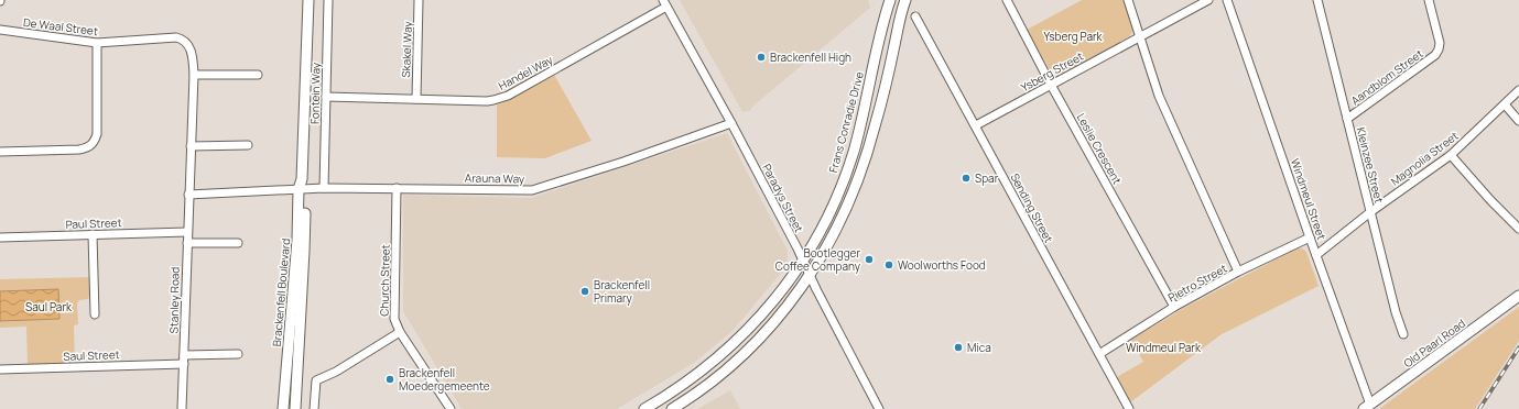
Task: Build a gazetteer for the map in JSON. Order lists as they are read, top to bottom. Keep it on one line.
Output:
{"streets":{"street":["De Waal Street","Skakel Way","Ysberg Street","Handel Way","Aandblom Street","Fontein Way","Frans Conradie Drive","Leslie Crescent","Magnolia Street","Kleinzee Street","Arauna Way","Paradys Street","Windmeul Street","Sending Street","Paul Street","Church Street","Pietro Street","Brackenfell Boulevard","Stanley Road","Old Paarl Road","Saul Street"]},"crossings":[["De Waal Street","Stanley Road"],["Skakel Way","Handel Way"],["Ysberg Street","Leslie Crescent"],["Ysberg Street","Sending Street"],["Handel Way","Fontein Way"],["Handel Way","Paradys Street"],["Aandblom Street","Kleinzee Street"],["Fontein Way","Arauna Way"],["Frans Conradie Drive","Paradys Street"],["Leslie Crescent","Pietro Street"],["Magnolia Street","Kleinzee Street"],["Magnolia Street","Windmeul Street"],["Arauna Way","Paradys Street"],["Arauna Way","Church Street"],["Arauna Way","Brackenfell Boulevard"],["Windmeul Street","Pietro Street"],["Windmeul Street","Old Paarl Road"],["Sending Street","Pietro Street"],["Paul Street","Stanley Road"],["Stanley Road","Saul Street"]],"parks":["Ysberg Park","Saul Park","Windmeul Park"],"places":["Brackenfell High","Spar","Bootlegger Coffee Company","Woolworths Food","Brackenfell Primary","Mica","Brackenfell Moedergemeente"]}
